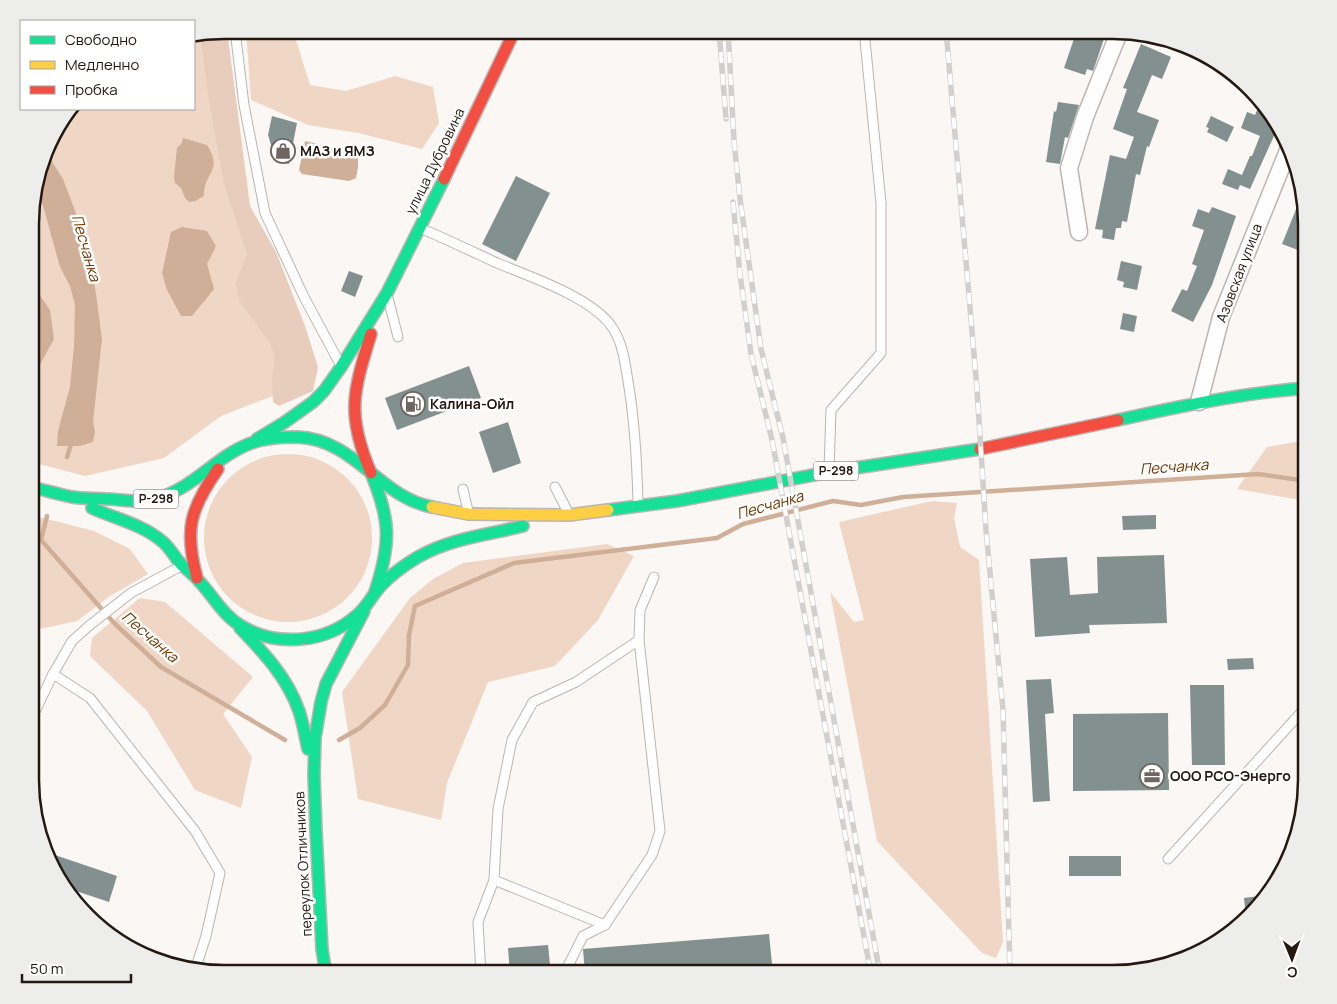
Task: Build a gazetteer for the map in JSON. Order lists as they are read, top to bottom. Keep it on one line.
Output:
{"streets":{"main road":["улица Дубровина","Р-298","переулок Отличников"],"street":["Азовская улица"]},"crossings":[["улица Дубровина","Р-298"],["Азовская улица","Р-298"]],"water":["Песчанка"],"places":{"shop":["МАЗ и ЯМЗ"],"fuel station":["Калина-Ойл"],"office":["ООО РСО-Энерго"]},"legend":["Свободно","Медленно","Пробка"],"scale_bar":"50 m","north":"bottom"}
